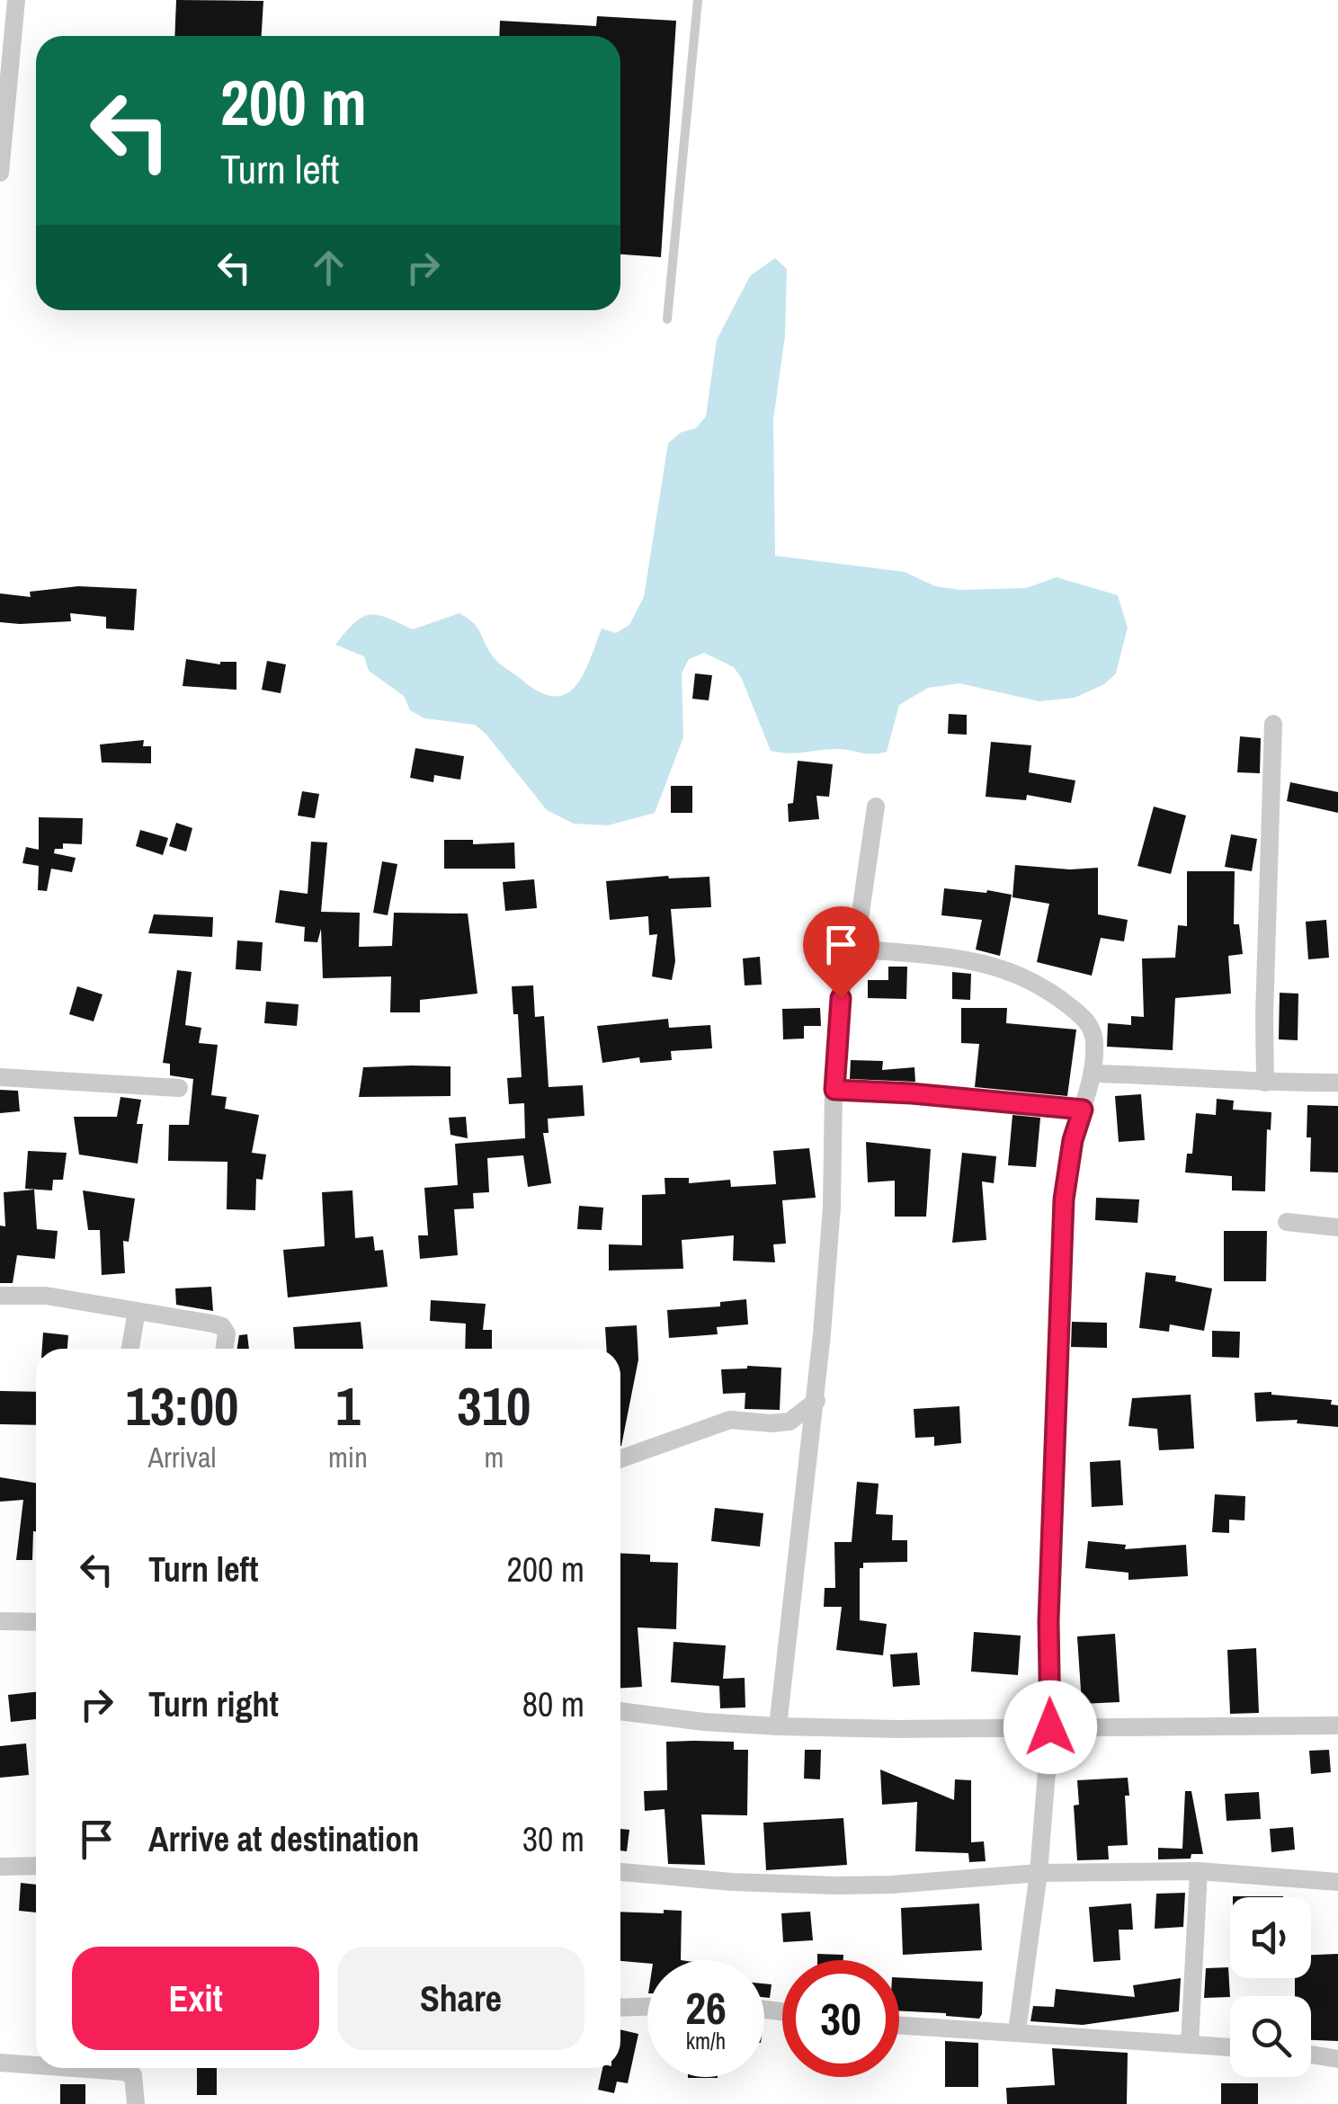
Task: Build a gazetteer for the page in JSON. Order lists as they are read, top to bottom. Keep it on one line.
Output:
{"page":{"turn":["200 m","Turn left"],"eta":["13:00","Arrival","1","min","310","m"],"list":[{"name":"Turn left","value":"200 m"},{"name":"Turn right","value":"80 m"},{"name":"Arrive at destination","value":"30 m"}],"buttons":["Exit","Share"],"speed":"26 km/h","limit":"30"}}
